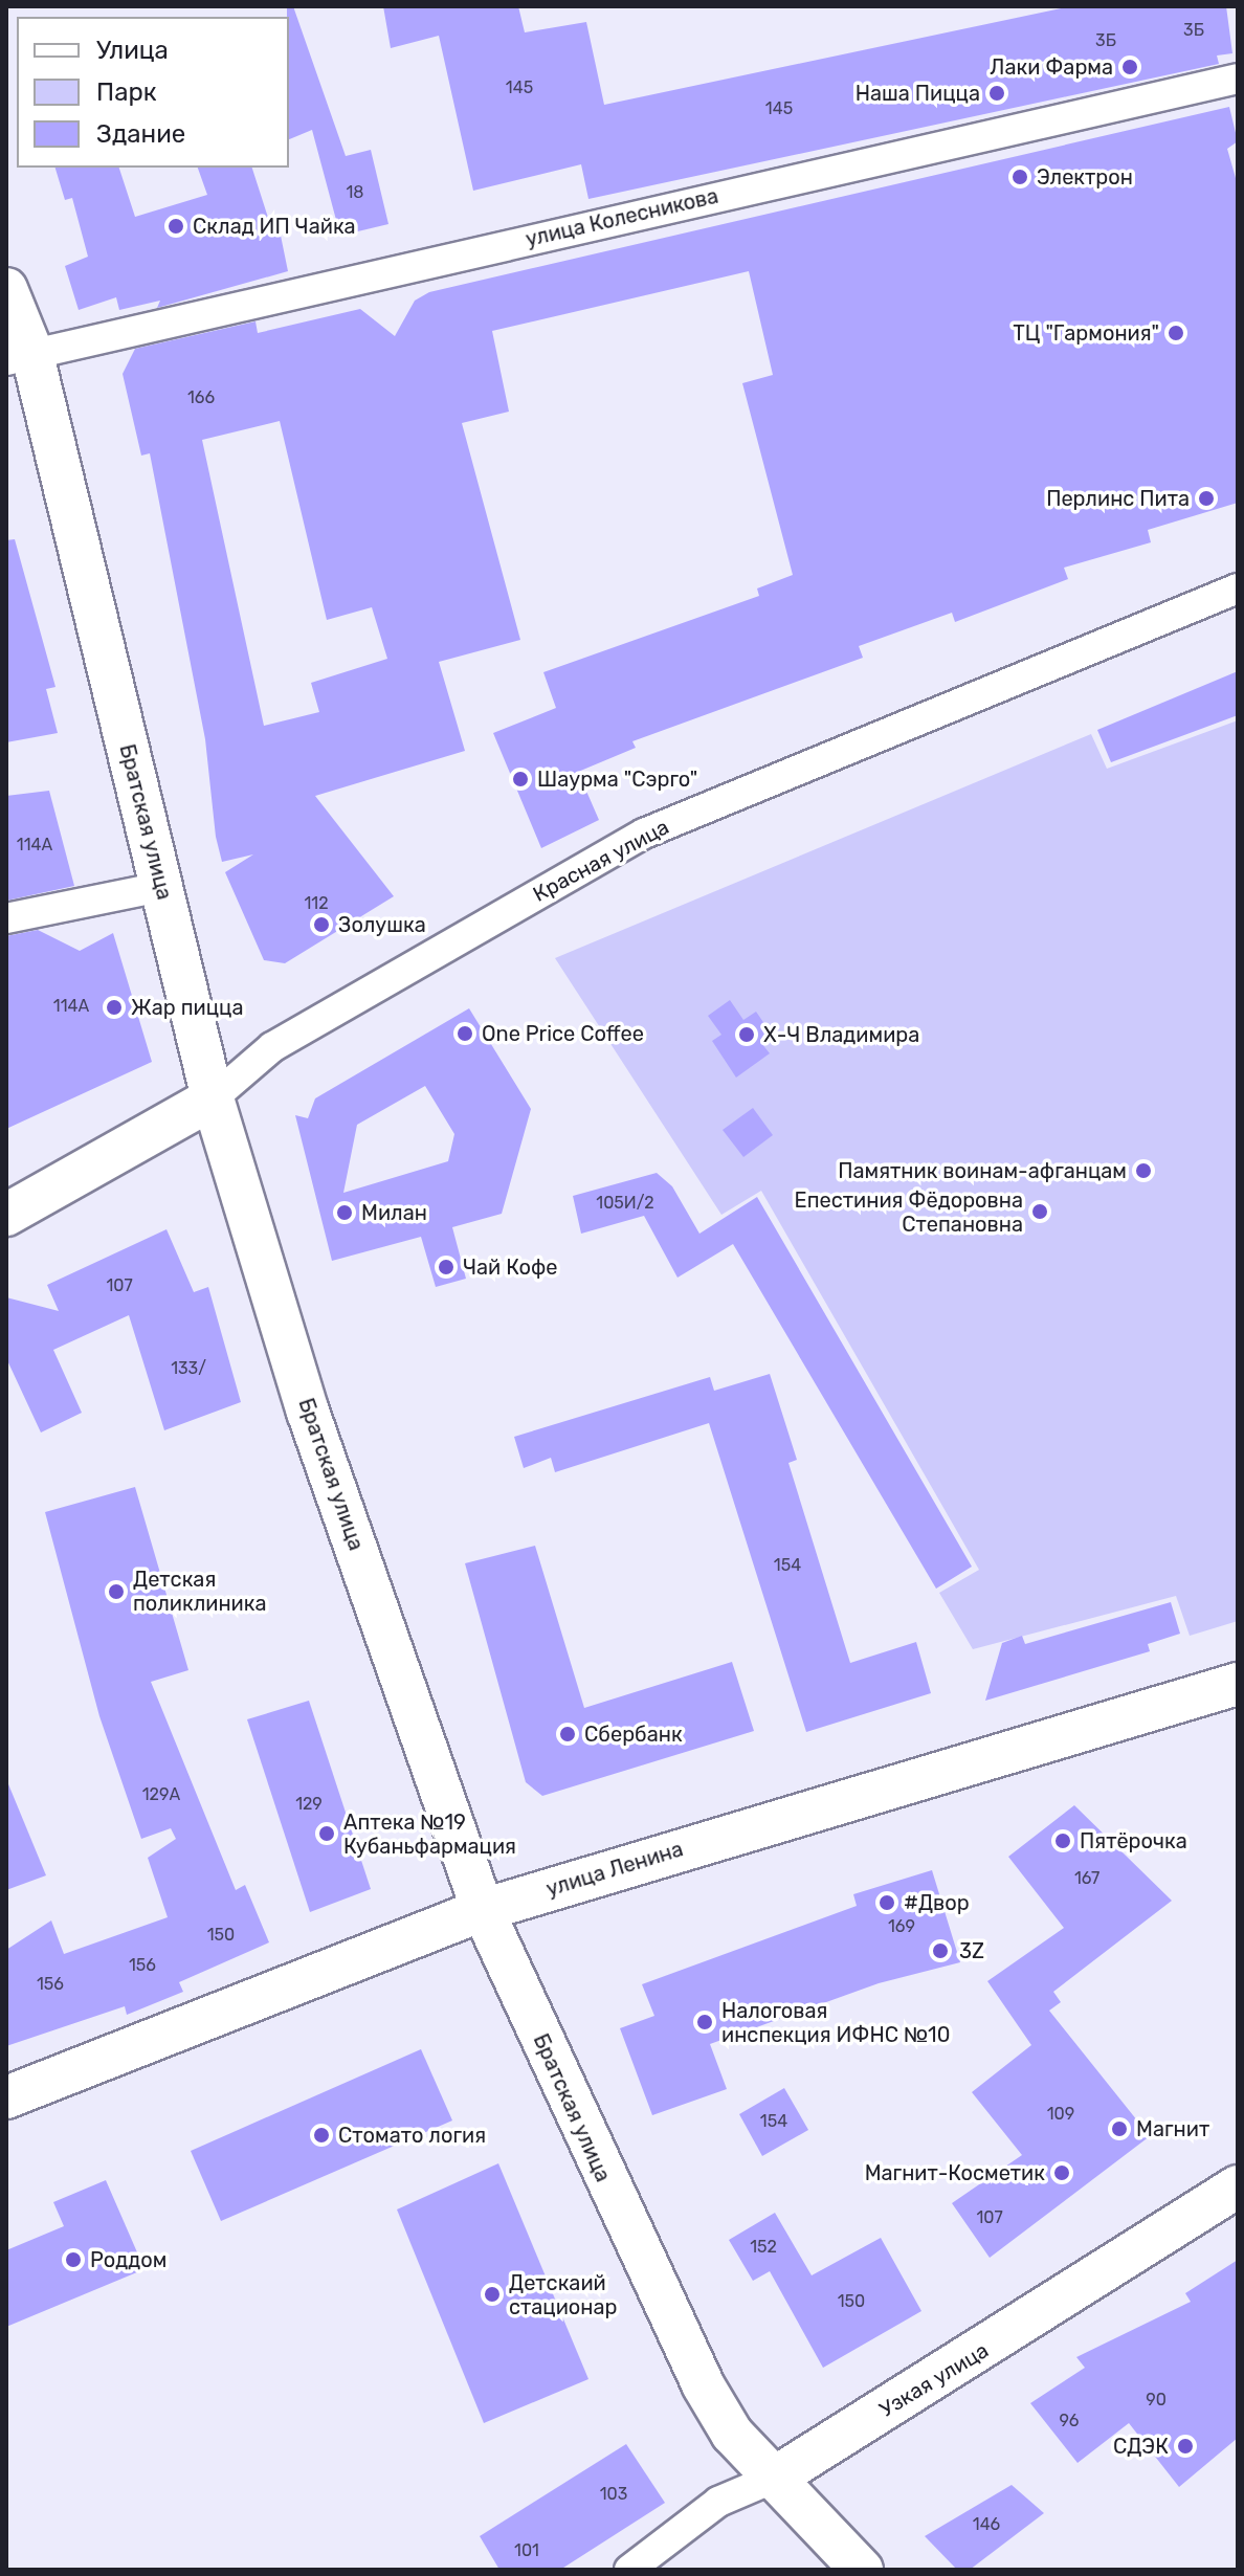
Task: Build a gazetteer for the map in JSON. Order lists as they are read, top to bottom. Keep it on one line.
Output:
{"streets":{"main road":["Братская улица","Красная улица","улица Ленина","Узкая улица"],"street":["улица Колесникова"]},"crossings":[["улица Колесникова","Братская улица"],["Братская улица","Красная улица"],["Братская улица","улица Ленина"],["Братская улица","Узкая улица"]],"places":["Лаки Фарма","Наша Пицца","Электрон","Склад ИП Чайка","ТЦ \"Гармония\"","Перлинс Пита","Шаурма \"Сэрго\"","Золушка","Жар пицца","One Price Coffee","Х-Ч Владимира","Памятник воинам-афганцам","Епестиния Фёдоровна Степановна","Милан","Чай Кофе","Детская поликлиника","Сбербанк","Аптека №19 Кубаньфармация","Пятёрочка","#Двор","3Z","Налоговая инспекция ИФНС №10","Магнит","Стомато логия","Магнит-Косметик","Роддом","Детскаий стационар","СДЭК"],"house_numbers":["3Б","3Б","145","145","18","166","114А","112","114А","105И/2","107","133/","154","129А","129","167","169","150","156","156","109","154","107","152","150","90","96","103","146","101"],"legend":["Улица","Парк","Здание"]}
